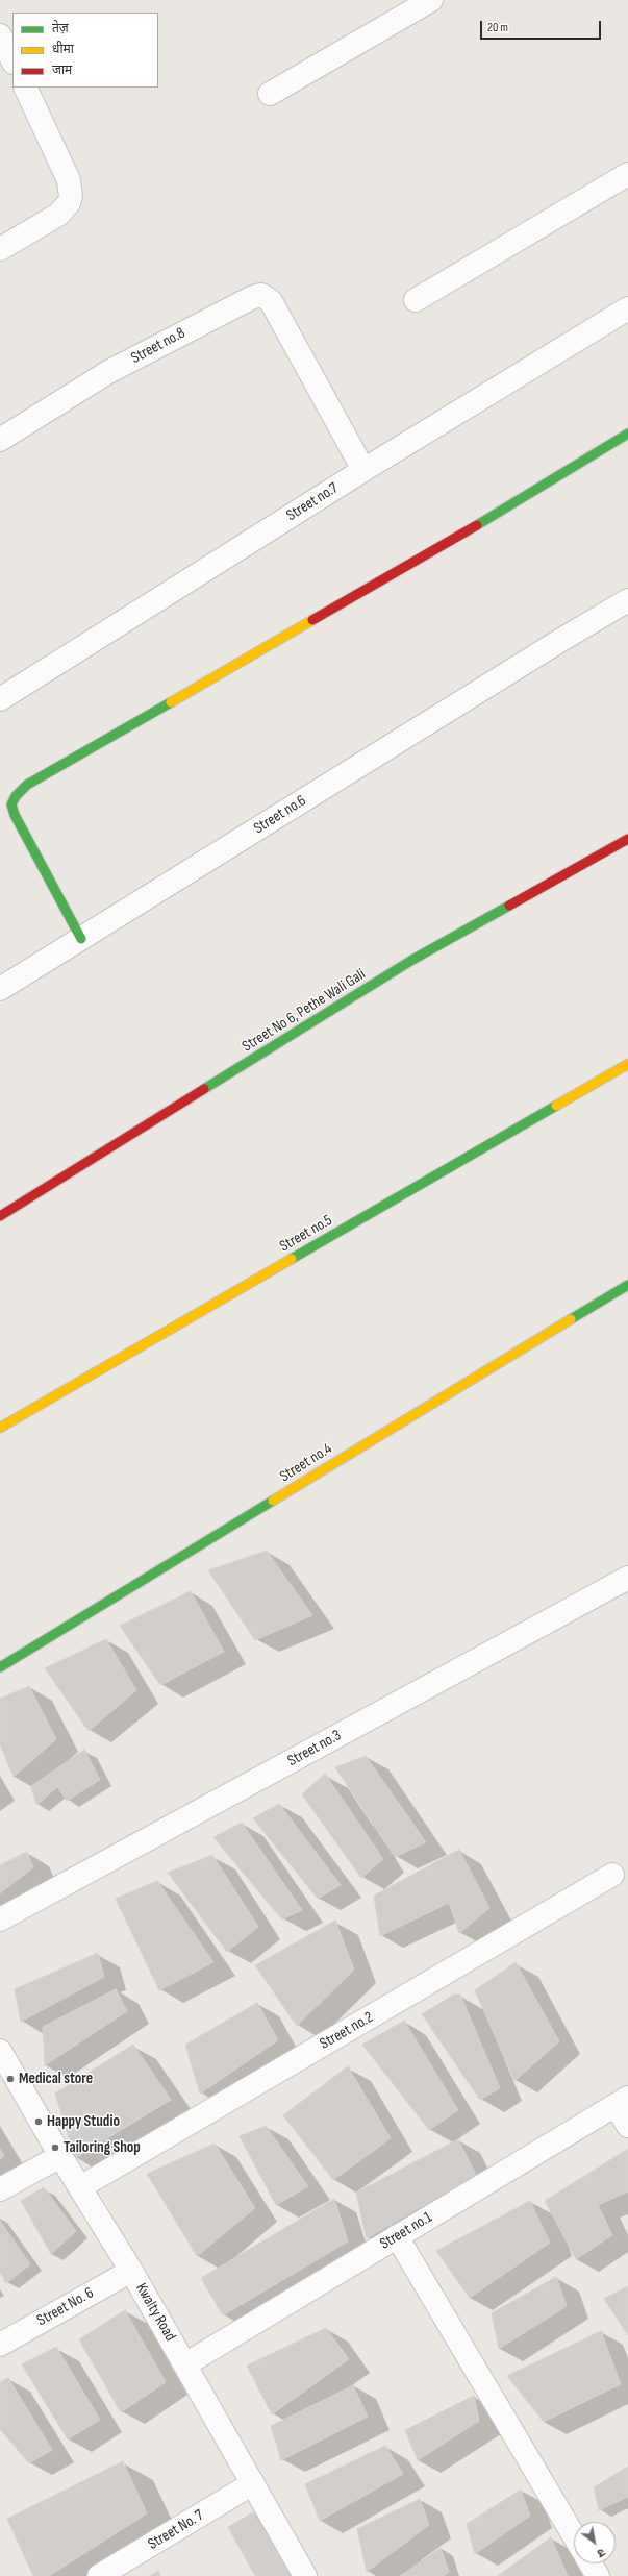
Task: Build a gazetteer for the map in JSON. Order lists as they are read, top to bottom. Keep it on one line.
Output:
{"streets":{"street":["Street no.8","Street no.7","Street no.6","Street No 6, Pethe Wali Gali","Street no.5","Street no.4","Street no.3","Street no.2","Street no.1","Street No. 6","Kwalty Road","Street No. 7"]},"crossings":[["Street no.8","Street no.7"],["Street no.2","Kwalty Road"],["Street no.1","Kwalty Road"],["Street No. 6","Kwalty Road"],["Kwalty Road","Street No. 7"]],"places":["Medical store","Happy Studio","Tailoring Shop"],"legend":["तेज़","धीमा","जाम"],"scale_bar":"20 m","north":"bottom right"}
